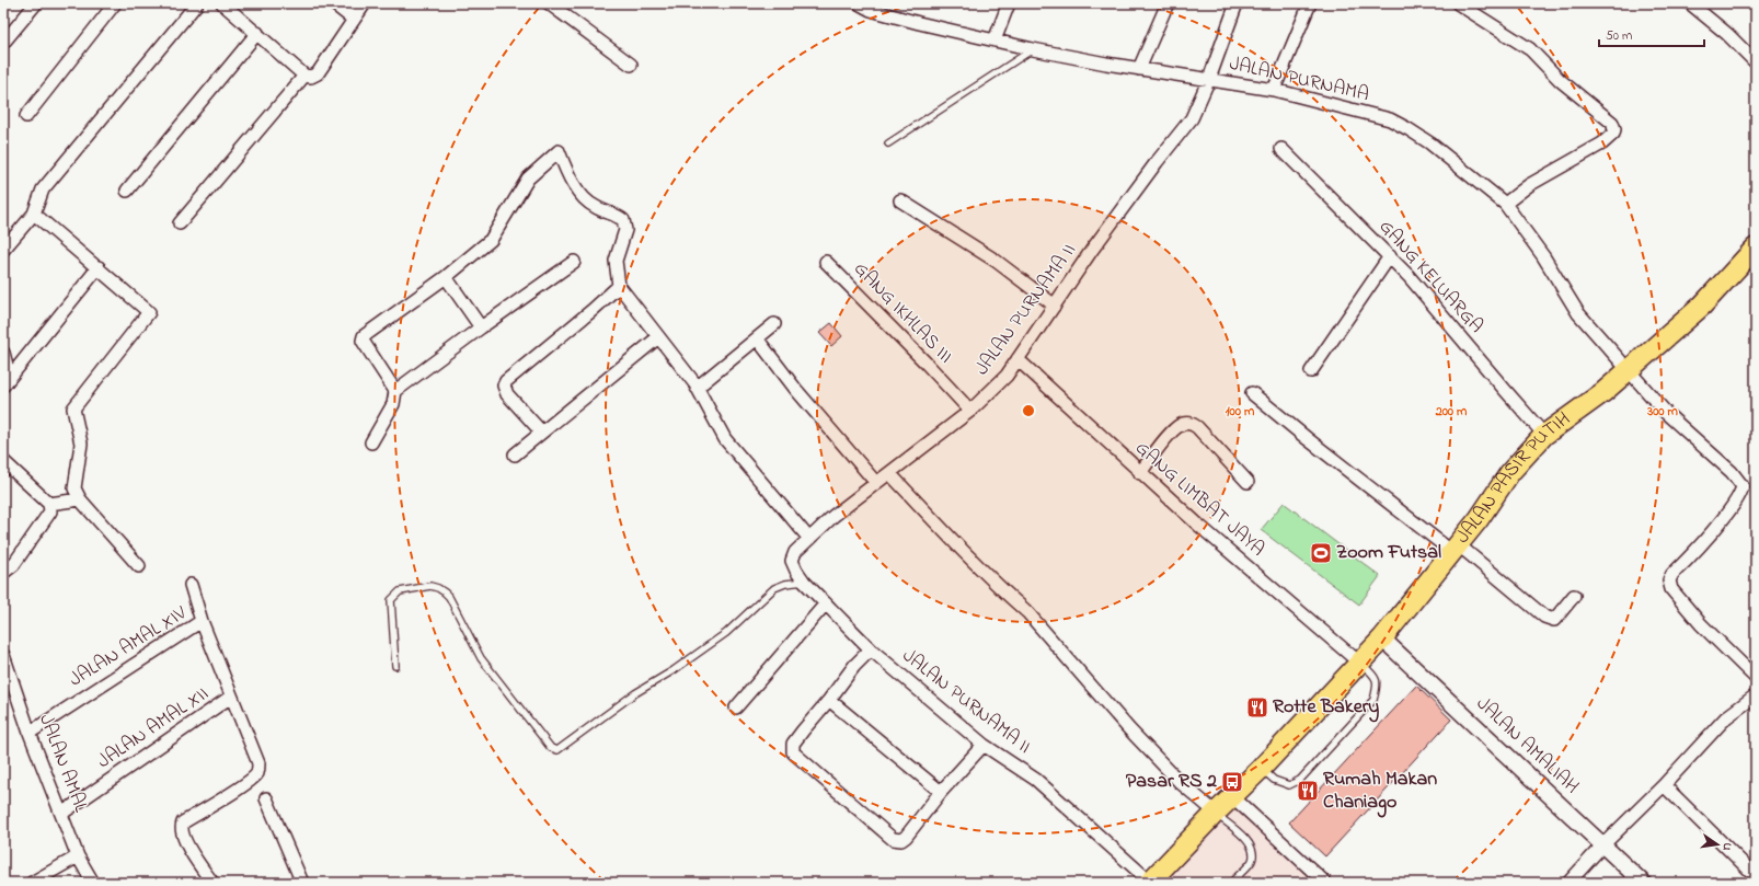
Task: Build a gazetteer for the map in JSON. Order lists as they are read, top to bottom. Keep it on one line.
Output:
{"streets":{"highway":["JALAN PASIR PUTIH"],"street":["JALAN PURNAMA","GANG KELUARGA","JALAN PURNAMA II","GANG IKHLAS III","GANG LIMBAT JAYA","JALAN AMAL XIV","JALAN AMAL XII","JALAN AMALIAH","JALAN AMAL"]},"crossings":[["JALAN PURNAMA","JALAN PURNAMA II"],["JALAN PURNAMA","JALAN PASIR PUTIH"],["GANG KELUARGA","JALAN PASIR PUTIH"],["JALAN PURNAMA II","GANG IKHLAS III"],["JALAN PURNAMA II","JALAN PASIR PUTIH"],["JALAN PURNAMA II","GANG LIMBAT JAYA"],["JALAN PASIR PUTIH","GANG LIMBAT JAYA"],["JALAN PASIR PUTIH","JALAN AMALIAH"],["JALAN AMAL XIV","JALAN AMAL XII"],["JALAN AMAL XIV","JALAN AMAL"],["JALAN AMAL XII","JALAN AMAL"]],"places":{"sports":["Zoom Futsal"],"restaurant":["Rotte Bakery","Rumah Makan Chaniago"],"bus stop":["Pasar RS 2"]},"scale_bar":"50 m","north":"right","rings":["100 m","200 m","300 m"]}
